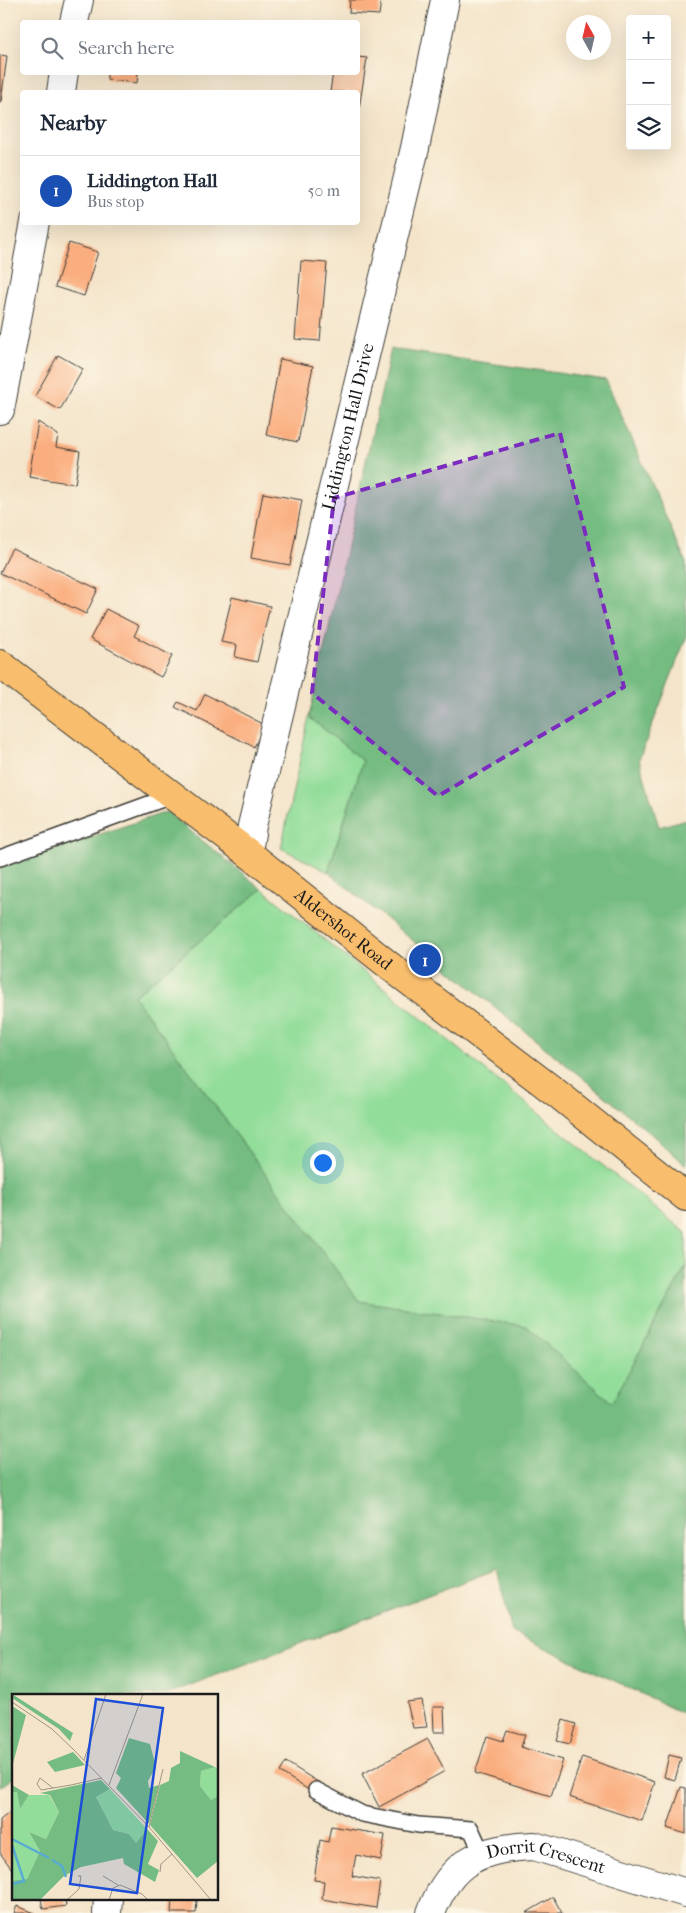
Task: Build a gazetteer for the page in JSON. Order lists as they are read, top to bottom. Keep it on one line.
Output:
{"streets":{"main road":["Aldershot Road"],"street":["Liddington Hall Drive","Dorrit Crescent"]},"crossings":[["Liddington Hall Drive","Aldershot Road"]],"north":"top","page":{"map_buttons":["+","−"],"search":"Search here","heading":"Nearby","list":[{"mark":"1","name":"Liddington Hall","note":"Bus stop","value":"50 m"}],"pins":"1"}}
